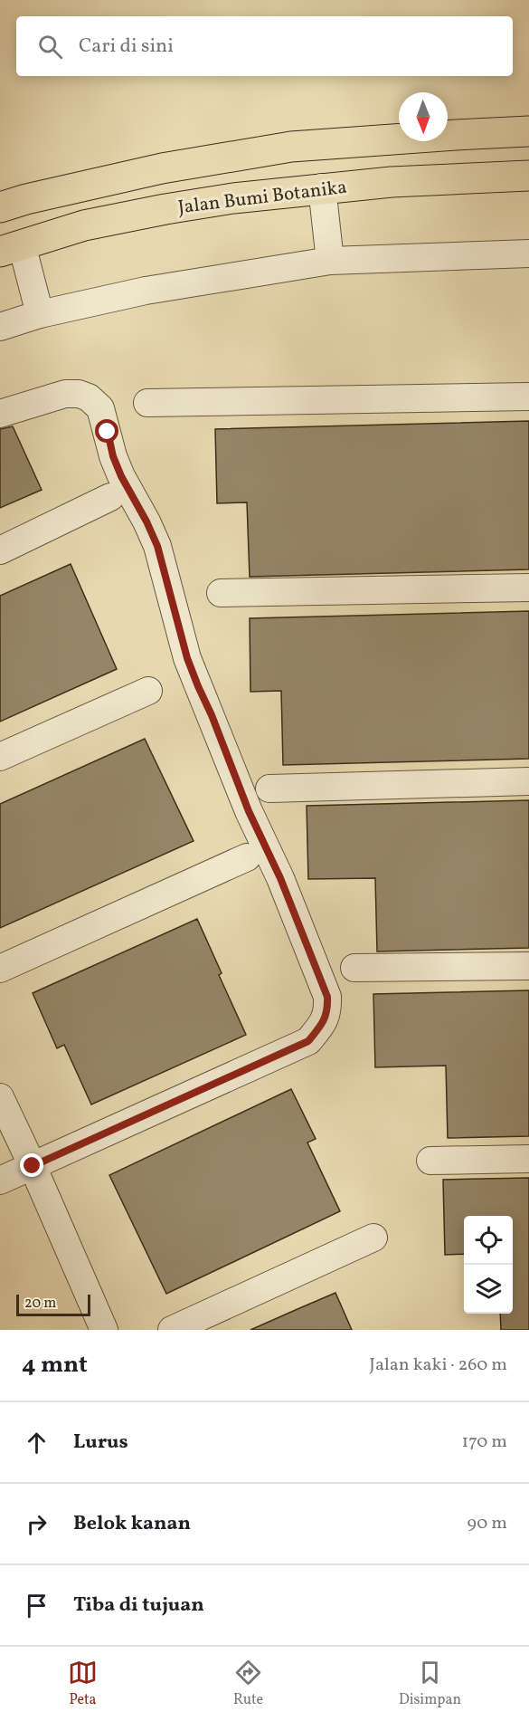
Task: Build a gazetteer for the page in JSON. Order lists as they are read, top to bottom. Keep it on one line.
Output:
{"streets":{"main road":["Jalan Bumi Botanika"]},"scale_bar":"20 m","north":"bottom","page":{"search":"Cari di sini","scale":"20 m","heading":["4 mnt","Jalan kaki · 260 m"],"list":[["Lurus","170 m"],["Belok kanan","90 m"],"Tiba di tujuan"],"nav":["Peta","Rute","Disimpan"]}}
